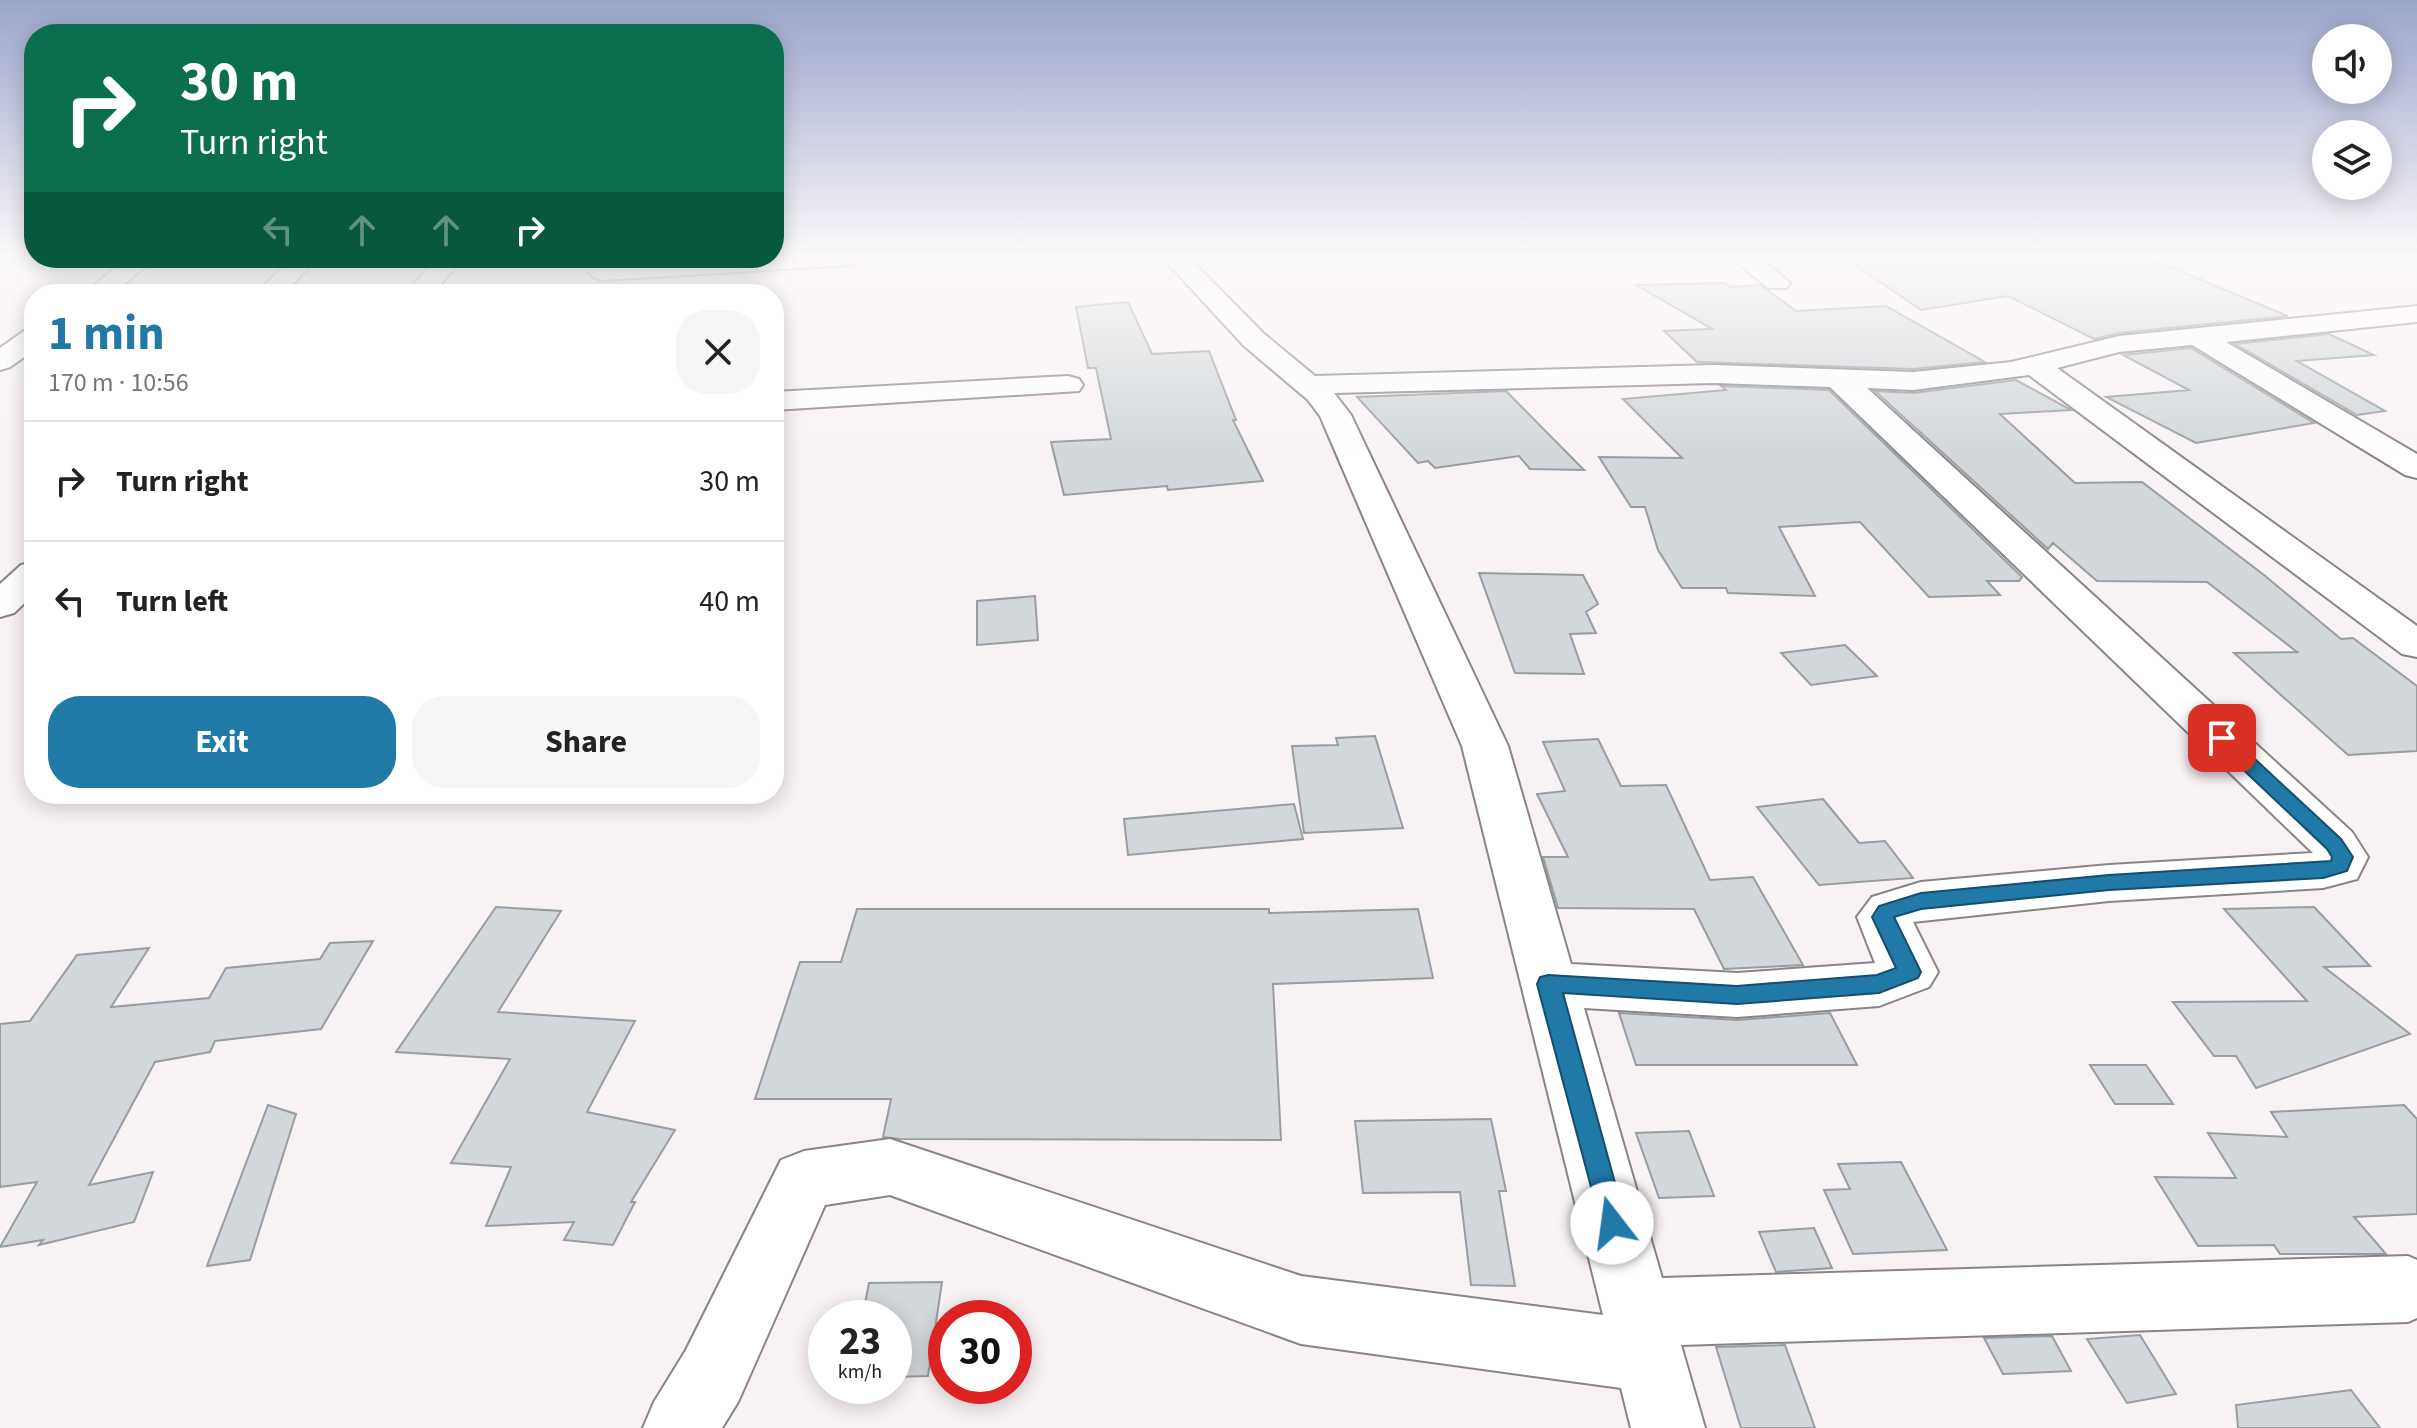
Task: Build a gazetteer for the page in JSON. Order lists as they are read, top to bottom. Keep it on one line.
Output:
{"page":{"turn":["30 m","Turn right"],"heading":["1 min","170 m · 10:56"],"list":[{"name":"Turn right","value":"30 m"},{"name":"Turn left","value":"40 m"}],"buttons":["Exit","Share"],"speed":"23 km/h","limit":"30"}}
